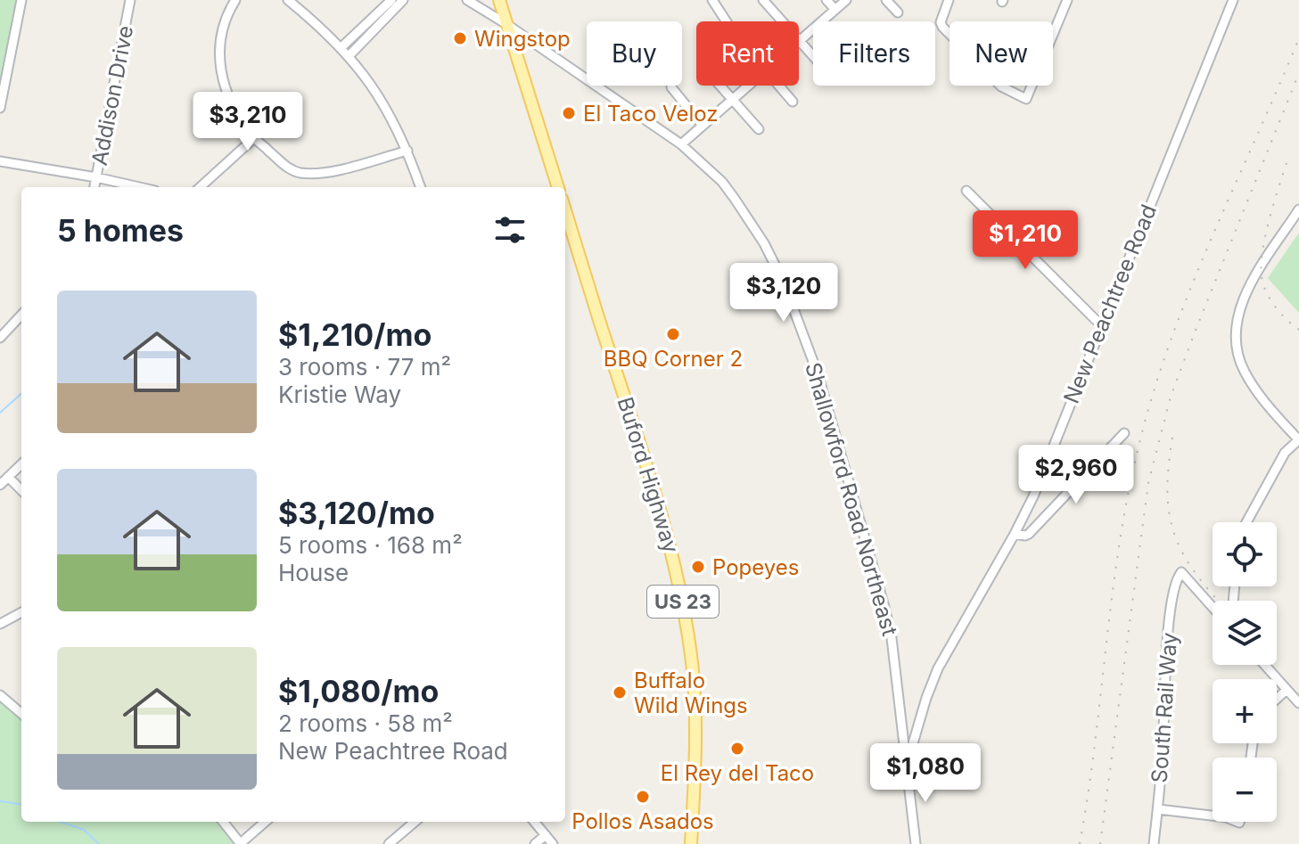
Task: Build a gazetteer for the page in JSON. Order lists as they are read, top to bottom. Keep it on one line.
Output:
{"streets":{"main road":["Buford Highway","US 23"],"street":["Addison Drive","New Peachtree Road","Shallowford Road Northeast","South Rail Way"]},"crossings":[["New Peachtree Road","Shallowford Road Northeast"]],"places":["Wingstop","El Taco Veloz","BBQ Corner 2","Popeyes","Buffalo Wild Wings","El Rey del Taco","Pollos Asados"],"page":{"chip":["Buy","Rent","Filters","New"],"price":["$3,210","$1,210","$3,120","$2,960","$1,080"],"heading":"5 homes","list":[{"name":"$1,210/mo","note":"3 rooms · 77 m² · Kristie Way"},{"name":"$3,120/mo","note":"5 rooms · 168 m² · House"},{"name":"$1,080/mo","note":"2 rooms · 58 m² · New Peachtree Road"}],"map_buttons":["+","−"]}}
